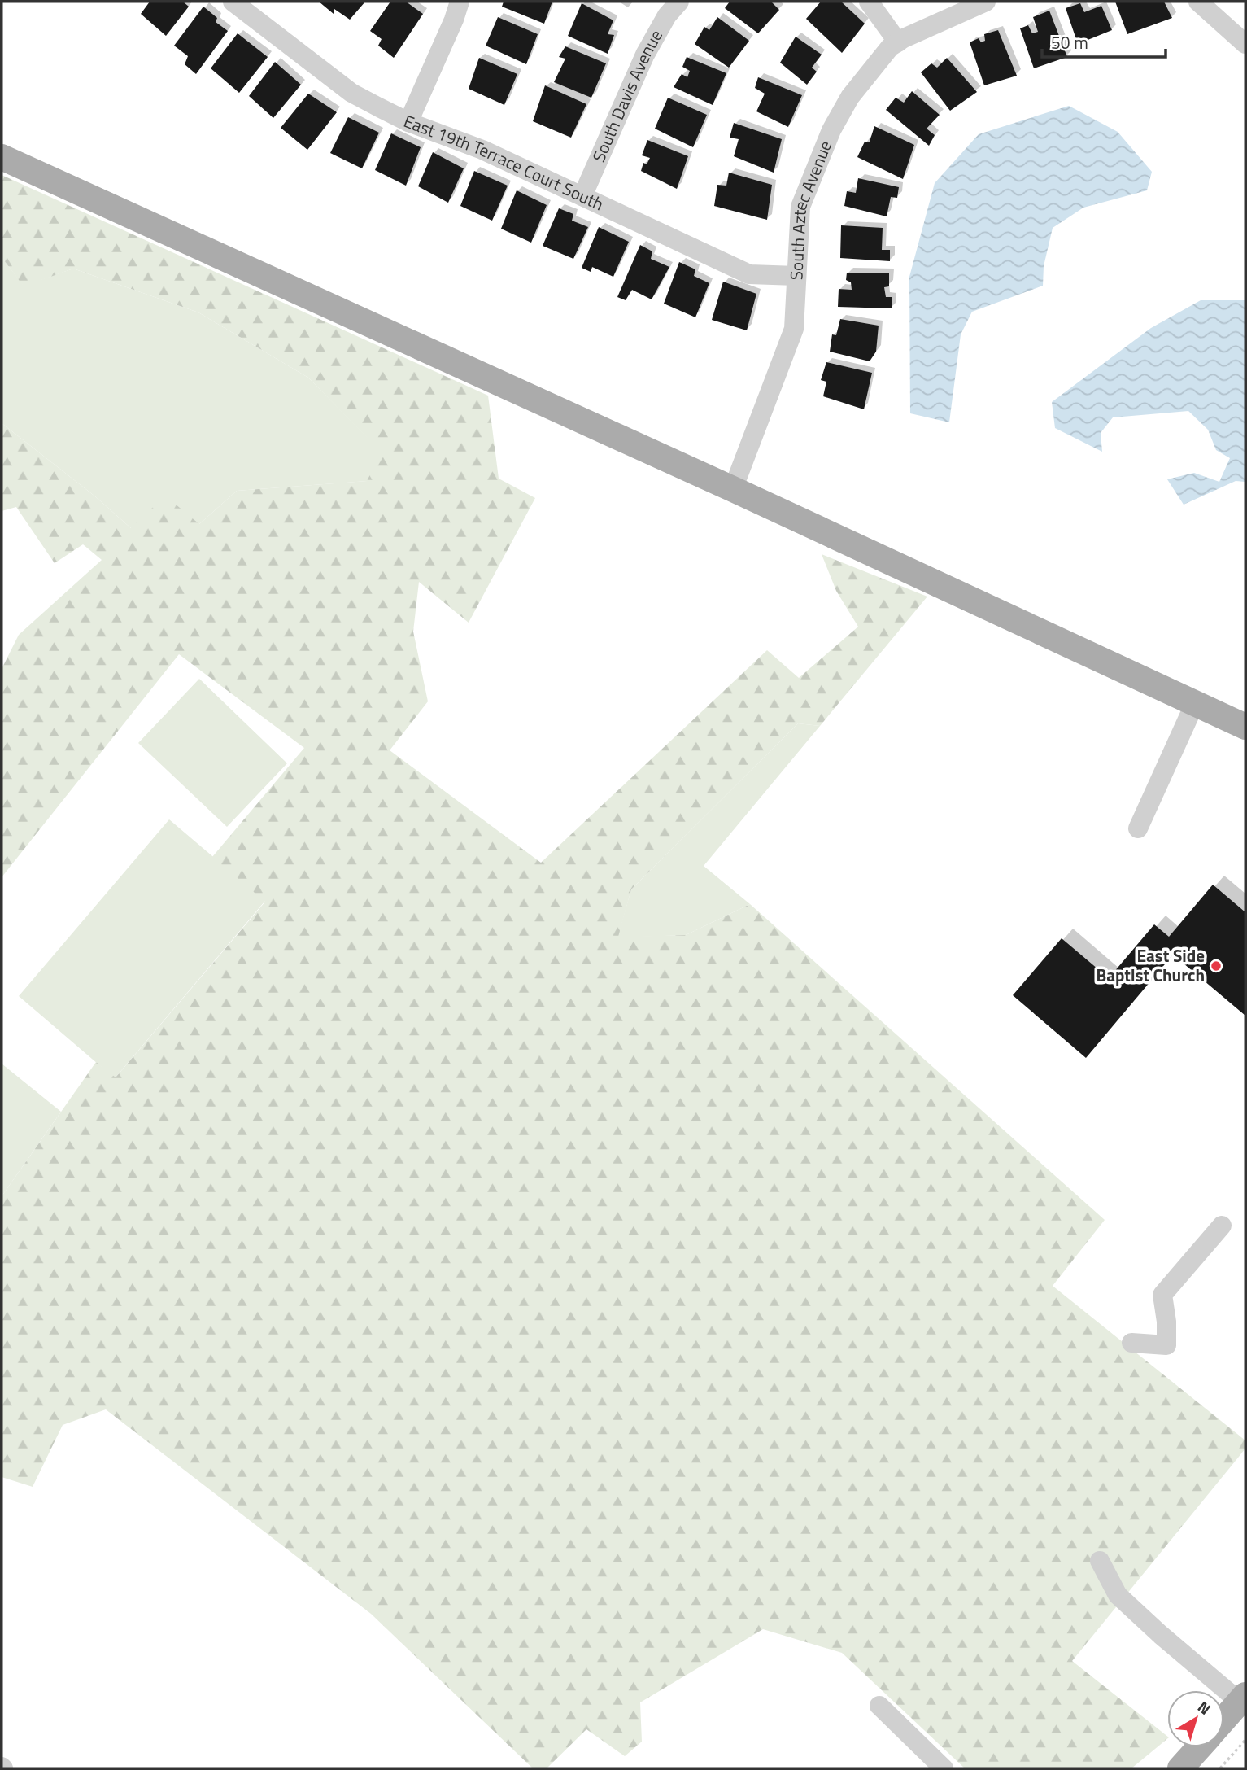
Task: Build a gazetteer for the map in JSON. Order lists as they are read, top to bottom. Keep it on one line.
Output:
{"streets":{"street":["South Davis Avenue","East 19th Terrace Court South","South Aztec Avenue"]},"crossings":[["South Davis Avenue","East 19th Terrace Court South"],["East 19th Terrace Court South","South Aztec Avenue"]],"places":["East Side Baptist Church"],"scale_bar":"50 m","north":"top right"}
